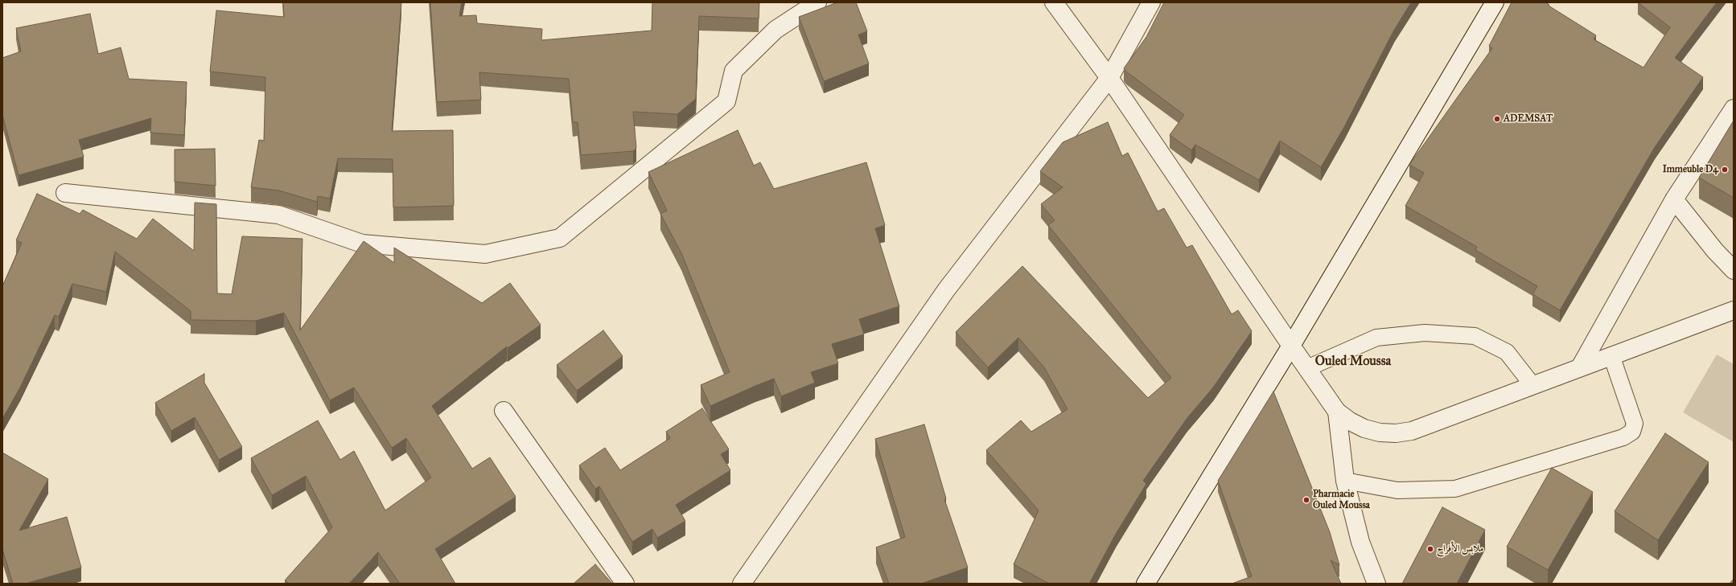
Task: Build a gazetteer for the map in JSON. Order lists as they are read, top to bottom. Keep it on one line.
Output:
{"districts":["Ouled Moussa"],"places":["ADEMSAT","Immeuble D4","Pharmacie Ouled Moussa","ملابس الأفراح"]}
